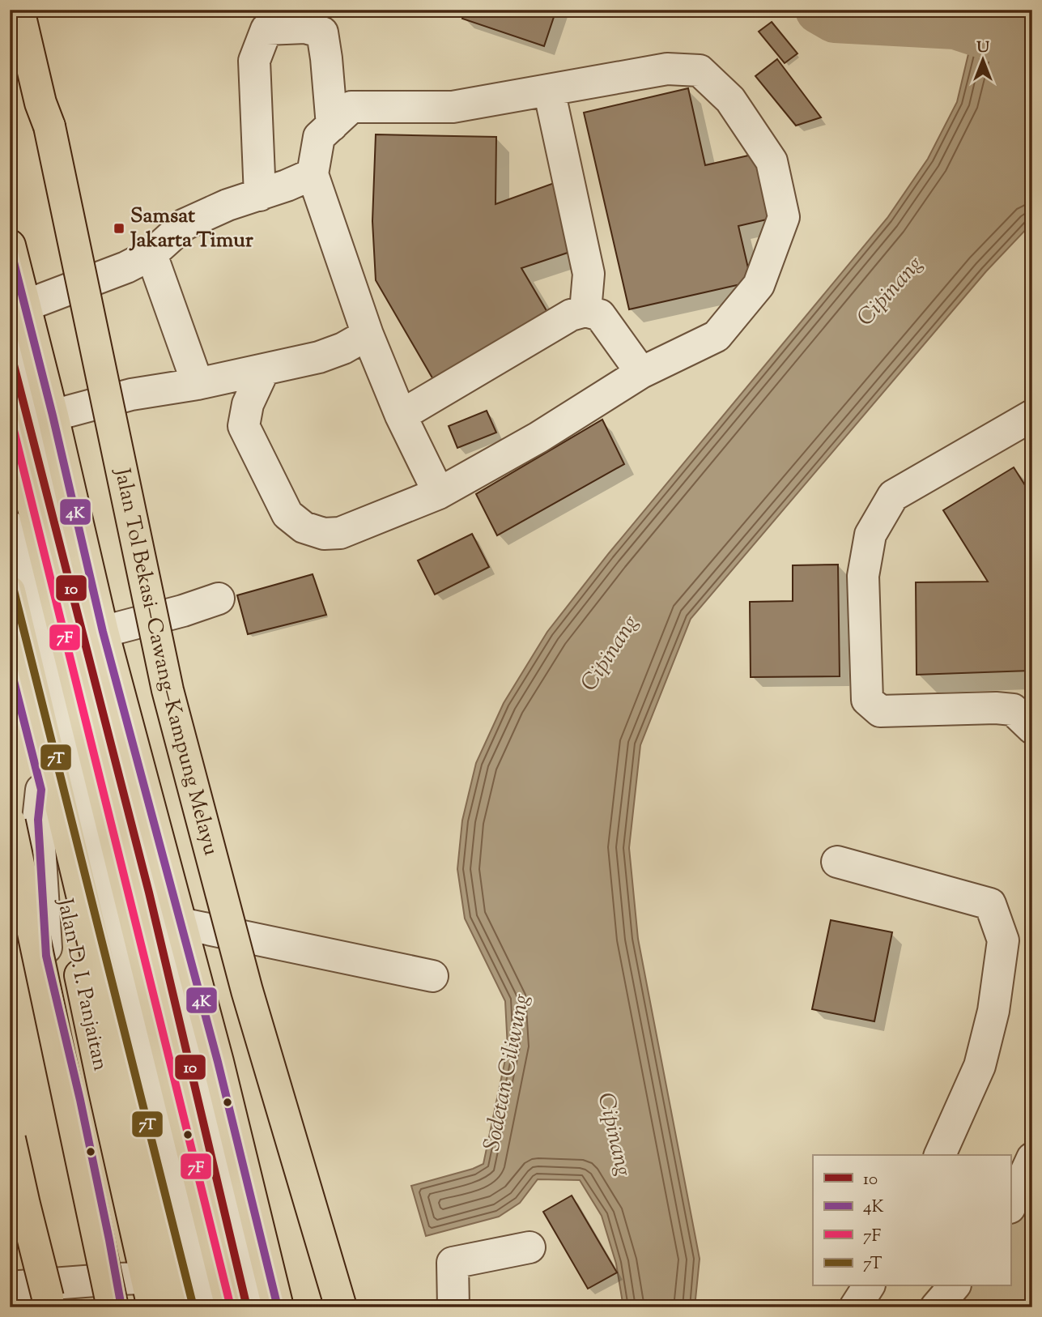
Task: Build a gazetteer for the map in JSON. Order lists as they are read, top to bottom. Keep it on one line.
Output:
{"streets":{"highway":["Jalan Tol Bekasi–Cawang–Kampung Melayu","Jalan D. I. Panjaitan"]},"water":["Cipinang","Sodetan Ciliwung"],"places":{"transit":["Samsat Jakarta Timur"]},"lines":["transit line 4K","transit line 10","transit line 7F","transit line 7T"],"legend":["10","4K","7F","7T"],"north":"top"}
